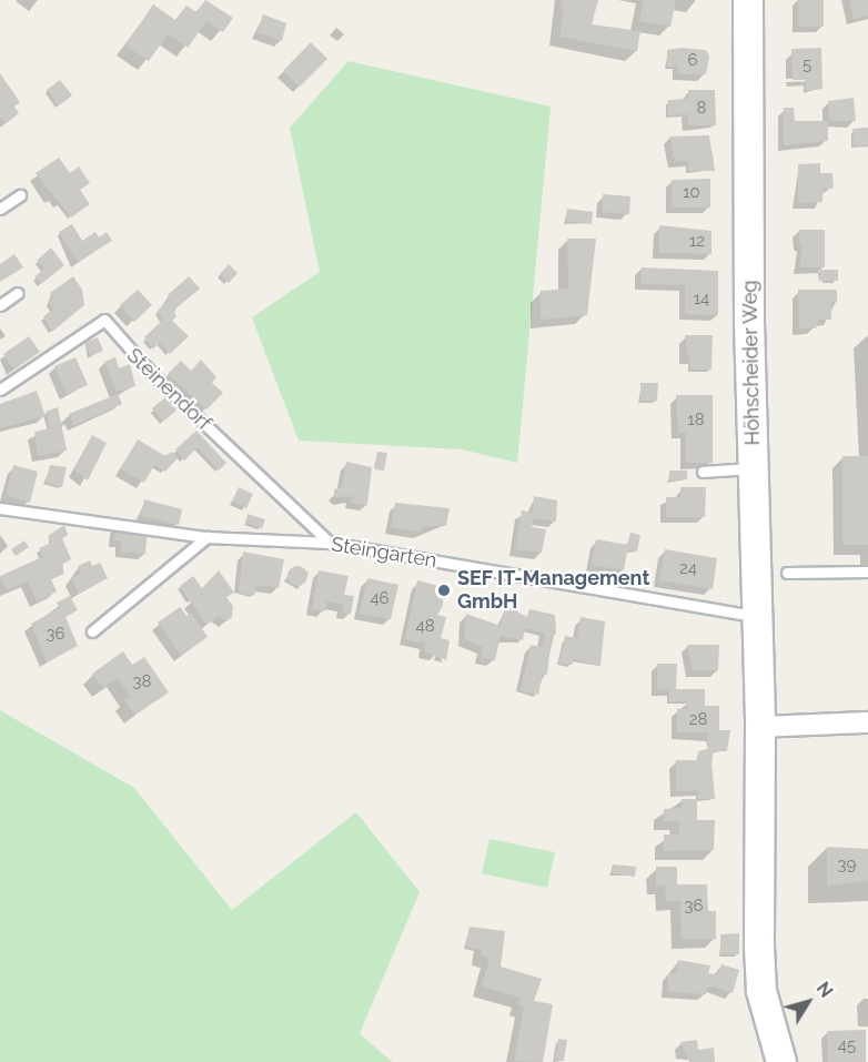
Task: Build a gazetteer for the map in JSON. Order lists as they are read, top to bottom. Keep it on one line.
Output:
{"streets":{"main road":["Höhscheider Weg"],"lane":["Steinendorf","Steingarten"]},"crossings":[["Höhscheider Weg","Steingarten"],["Steinendorf","Steingarten"]],"places":["SEF IT-Management GmbH"],"house_numbers":["6","5","8","10","12","14","18","24","46","48","36","38","28","39","36","45"],"north":"top right"}
